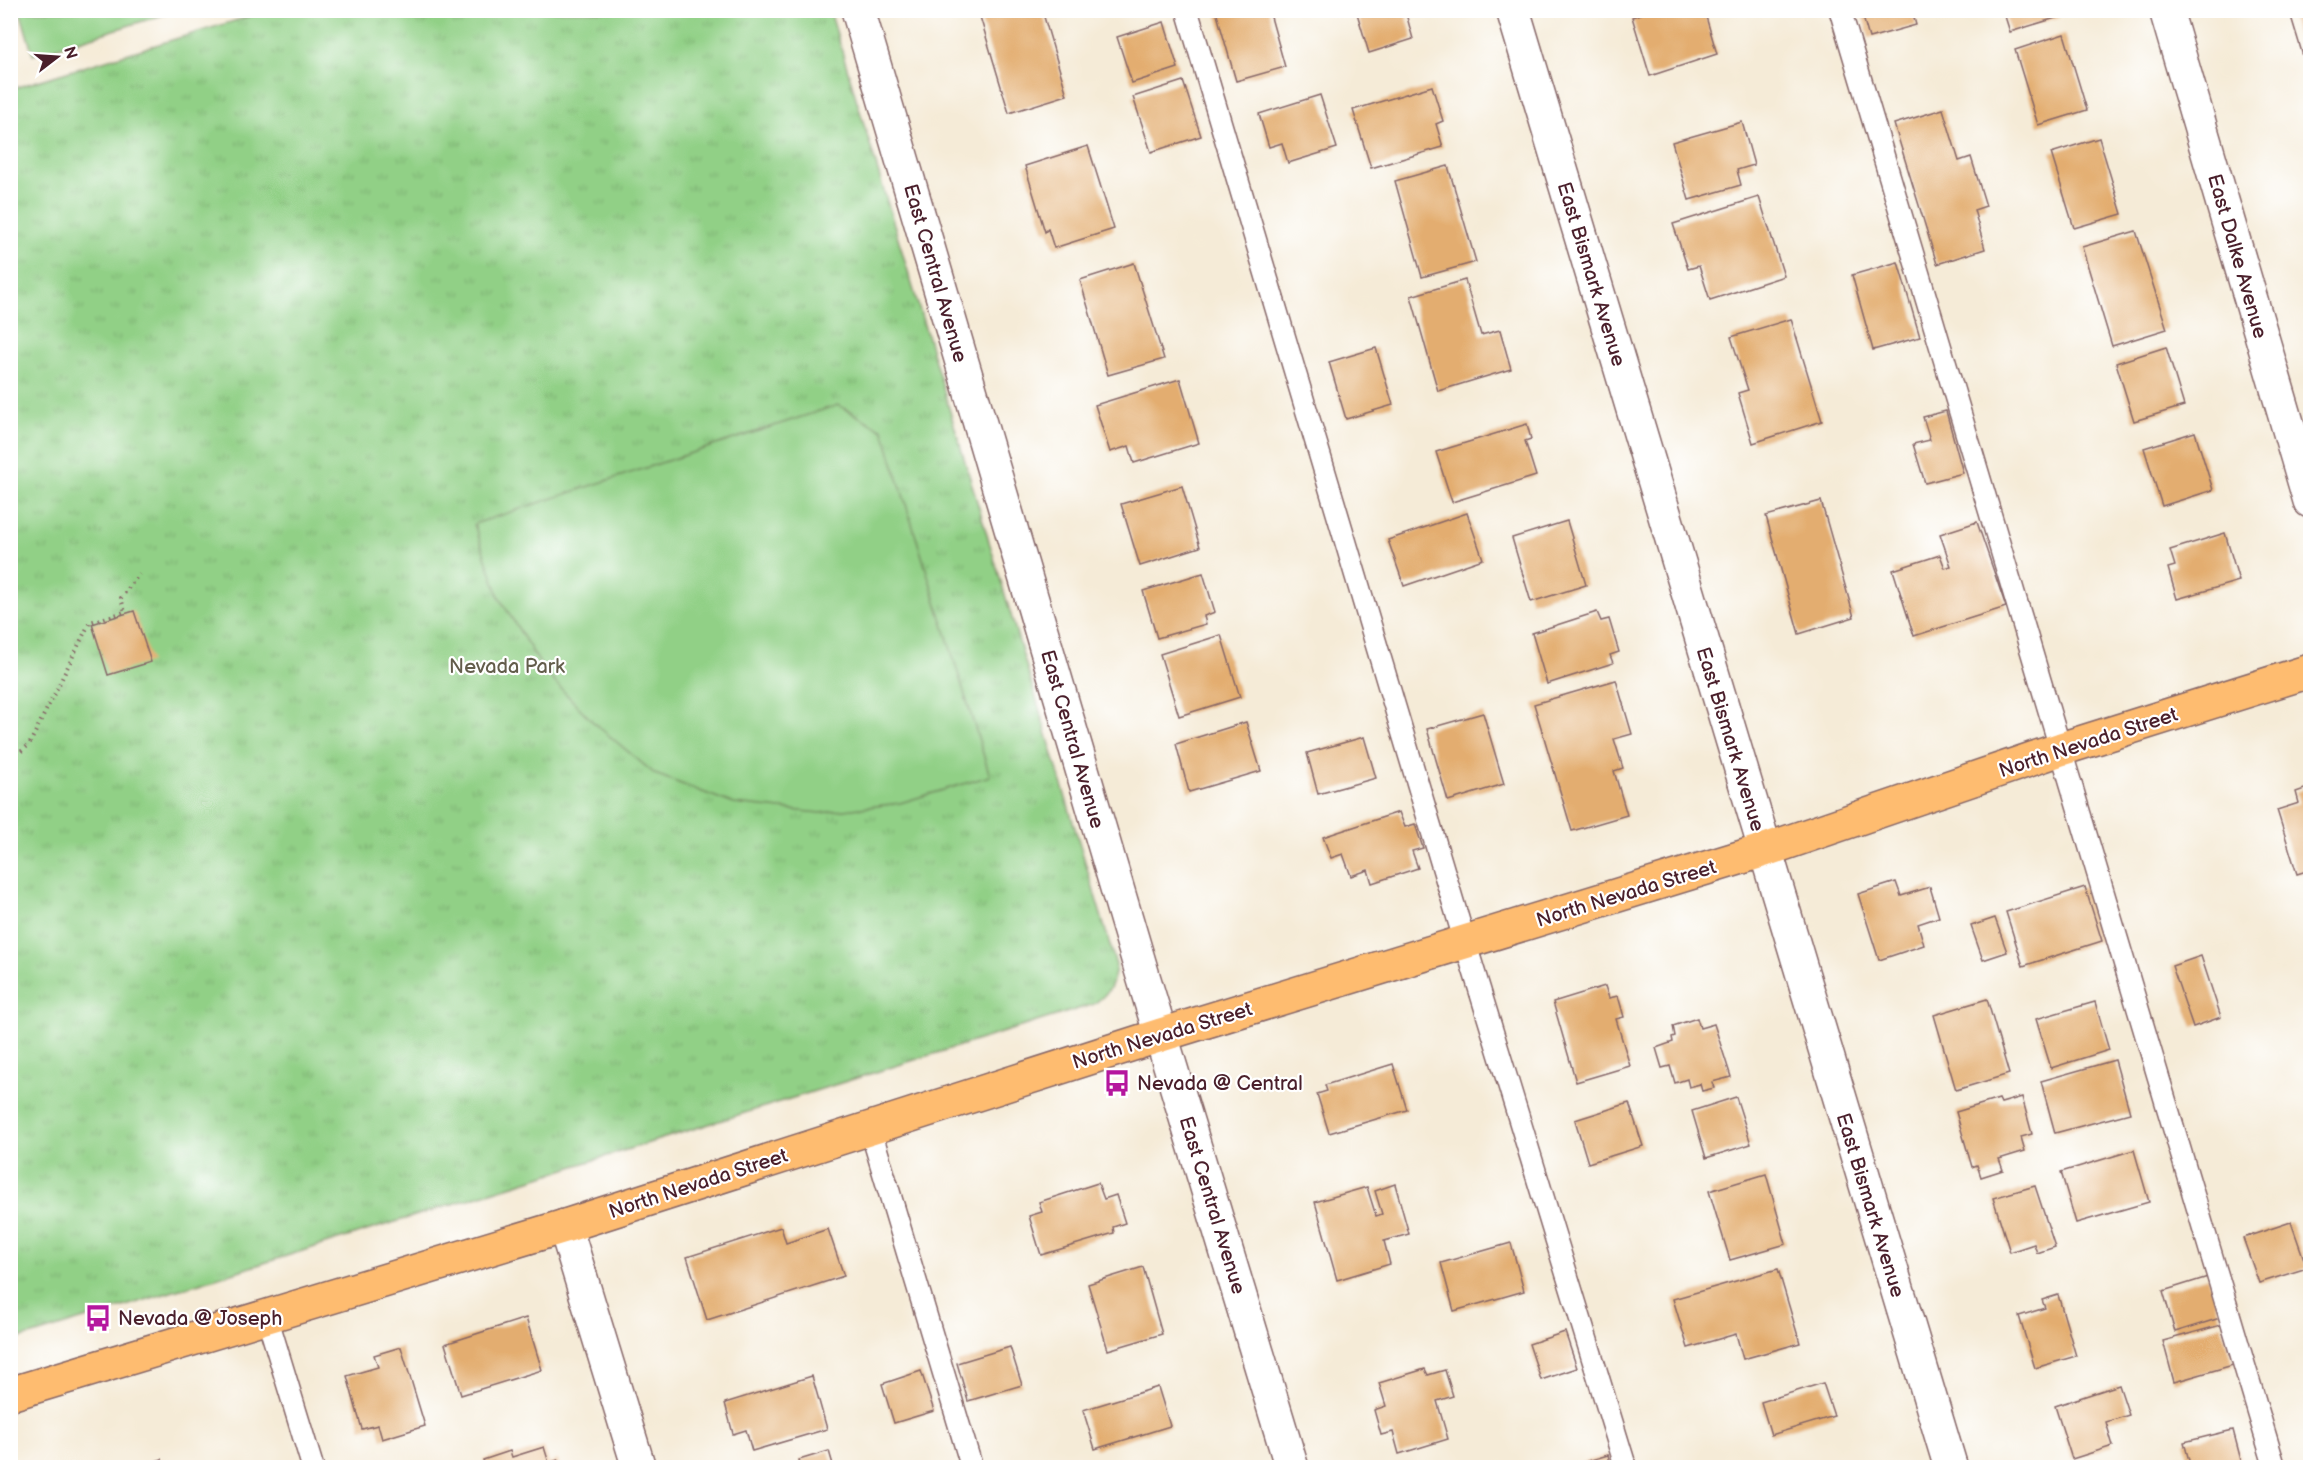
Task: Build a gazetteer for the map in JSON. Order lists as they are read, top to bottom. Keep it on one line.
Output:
{"streets":{"main road":["North Nevada Street"],"street":["East Dalke Avenue","East Central Avenue","East Bismark Avenue"]},"crossings":[["East Central Avenue","North Nevada Street"],["East Bismark Avenue","North Nevada Street"]],"parks":["Nevada Park"],"places":{"bus stop":["Nevada @ Central","Nevada @ Joseph"]},"north":"right"}
